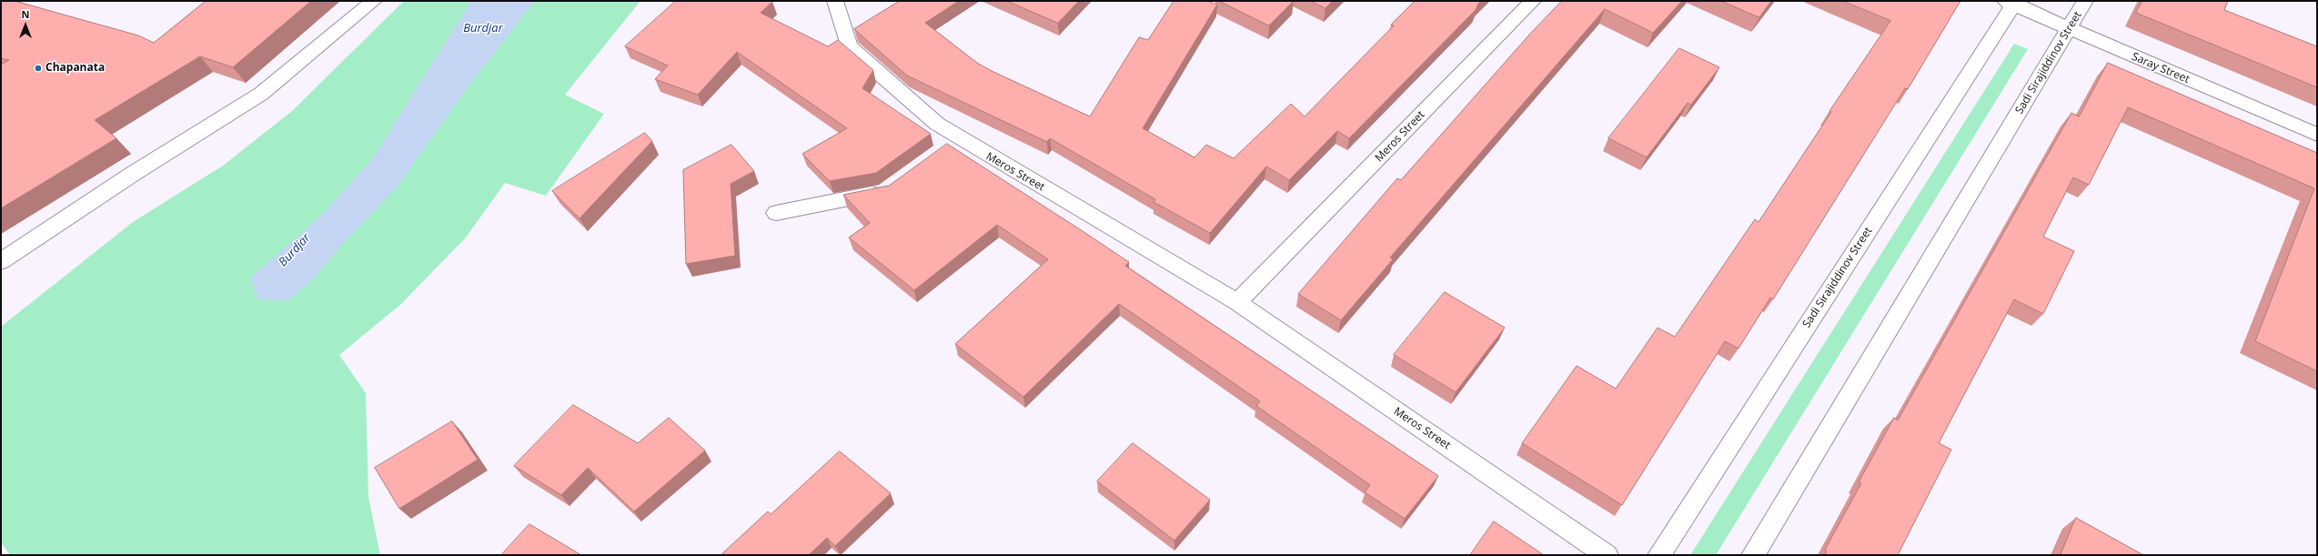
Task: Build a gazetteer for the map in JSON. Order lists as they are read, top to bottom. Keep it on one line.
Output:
{"streets":{"street":["Sadi Sirajiddinov Street","Saray Street","Meros Street"]},"crossings":[["Sadi Sirajiddinov Street","Saray Street"]],"water":["Burdjar"],"places":["Chapanata"],"north":"top"}
